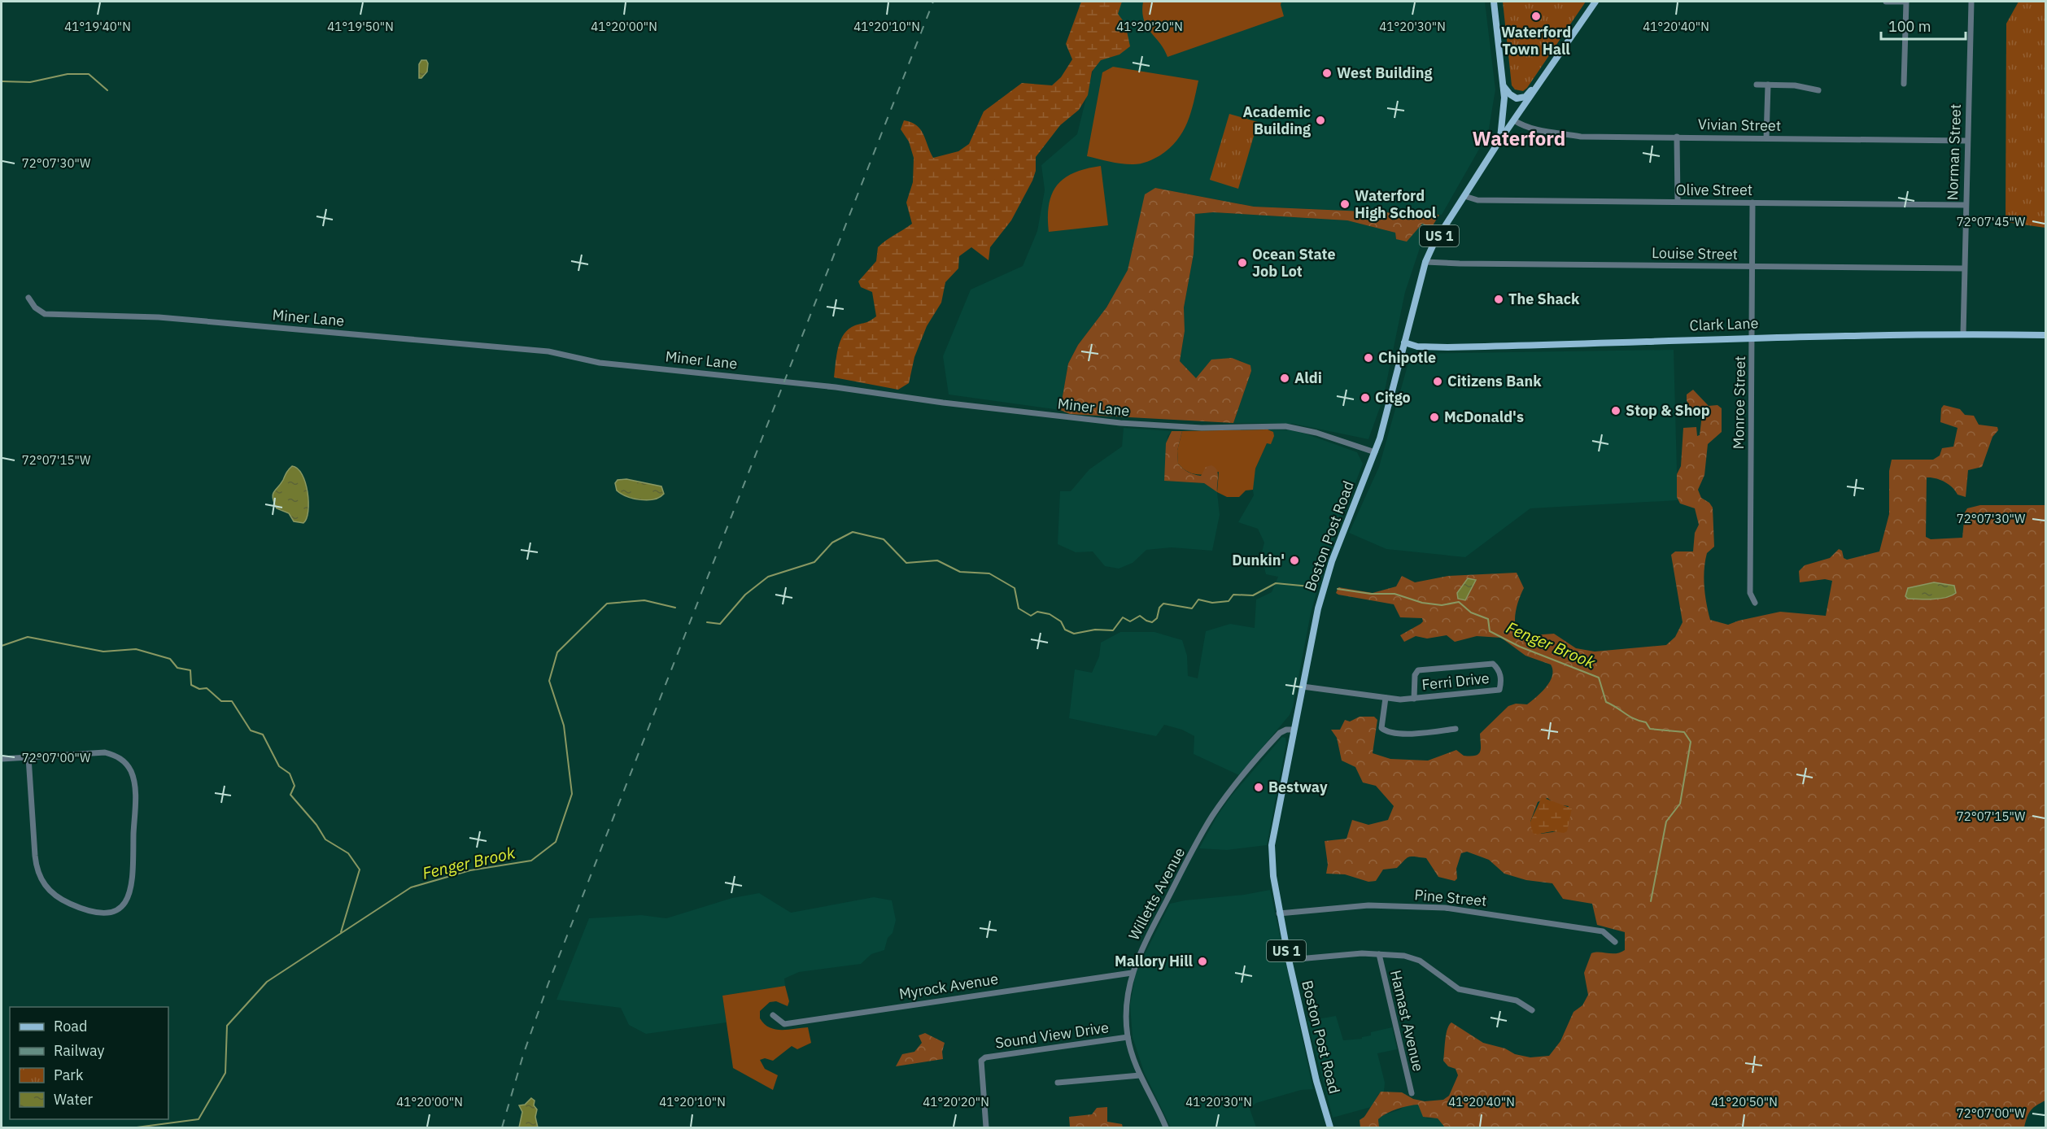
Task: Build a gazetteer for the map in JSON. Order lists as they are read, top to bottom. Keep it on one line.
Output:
{"streets":{"main road":["US 1","Clark Lane","Boston Post Road"],"street":["Vivian Street","Norman Street","Olive Street","Louise Street","Miner Lane","Monroe Street","Ferri Drive","Willetts Avenue","Pine Street","Myrock Avenue","Hamast Avenue","Sound View Drive"]},"crossings":[["Vivian Street","Norman Street"],["Vivian Street","Boston Post Road"],["Norman Street","Olive Street"],["Norman Street","Louise Street"],["Norman Street","Clark Lane"],["Olive Street","Monroe Street"],["Olive Street","Boston Post Road"],["Louise Street","Monroe Street"],["Louise Street","Boston Post Road"],["Miner Lane","Boston Post Road"],["Clark Lane","Monroe Street"],["Clark Lane","Boston Post Road"],["Boston Post Road","Ferri Drive"],["Boston Post Road","Willetts Avenue"],["Boston Post Road","Pine Street"],["Willetts Avenue","Myrock Avenue"],["Willetts Avenue","Sound View Drive"]],"districts":["Waterford"],"water":["Fenger Brook"],"places":["Waterford Town Hall","West Building","Academic Building","Waterford High School","Ocean State Job Lot","The Shack","Chipotle","Aldi","Citizens Bank","Citgo","Stop & Shop","McDonald's","Dunkin'","Bestway","Mallory Hill"],"legend":["Road","Railway","Park","Water"],"scale_bar":"100 m","coordinates":["41°19'40\"N","41°19'50\"N","41°20'00\"N","41°20'10\"N","41°20'20\"N","41°20'30\"N","41°20'40\"N","72°07'30\"W","72°07'45\"W","72°07'15\"W","72°07'00\"W","41°20'50\"N"]}
